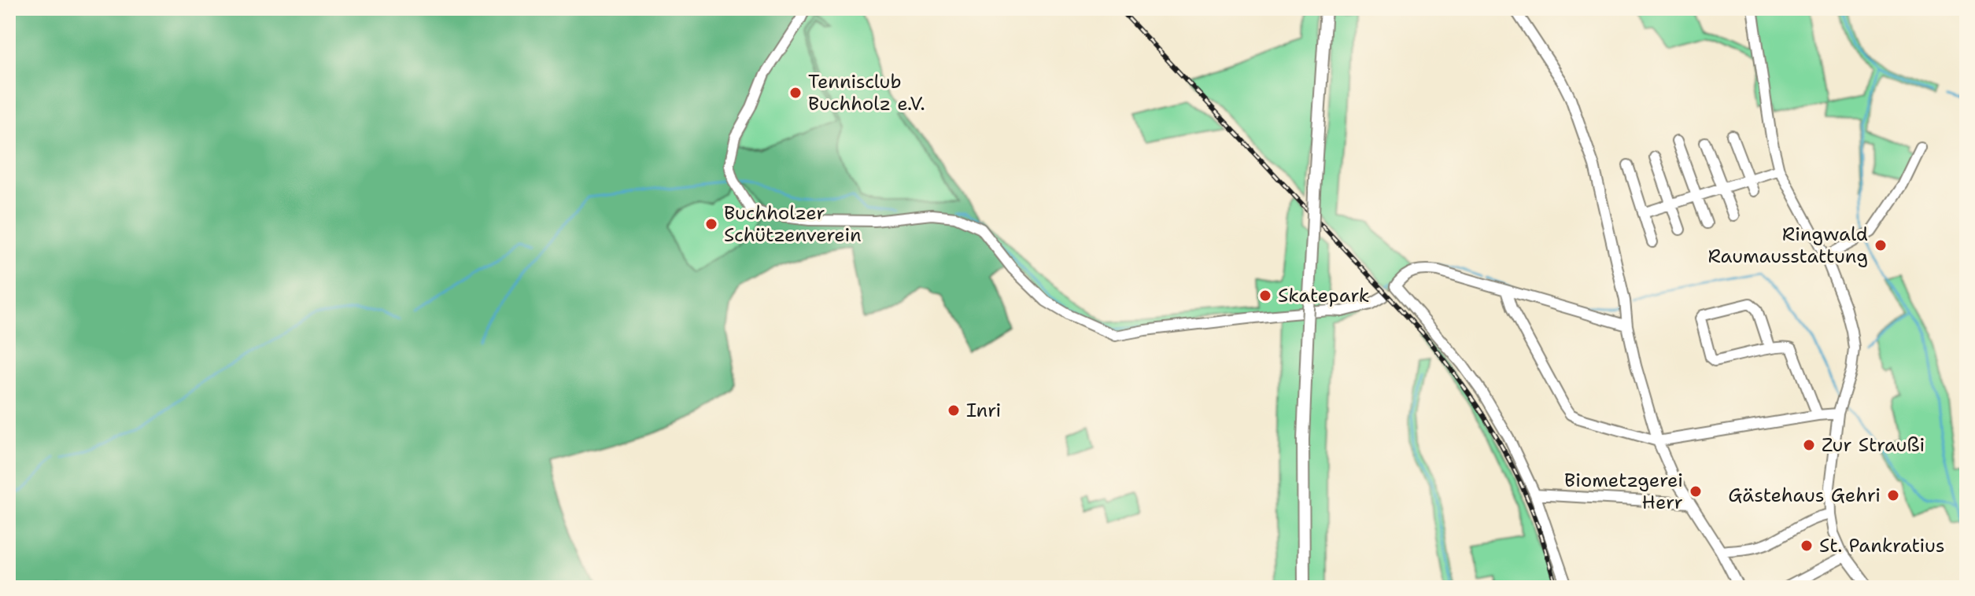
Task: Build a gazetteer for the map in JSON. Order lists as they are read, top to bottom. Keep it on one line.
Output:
{"places":["Tennisclub Buchholz e.V.","Buchholzer Schützenverein","Ringwald Raumausstattung","Skatepark","Inri","Zur Straußi","Biometzgerei Herr","Gästehaus Gehri","St. Pankratius"]}
